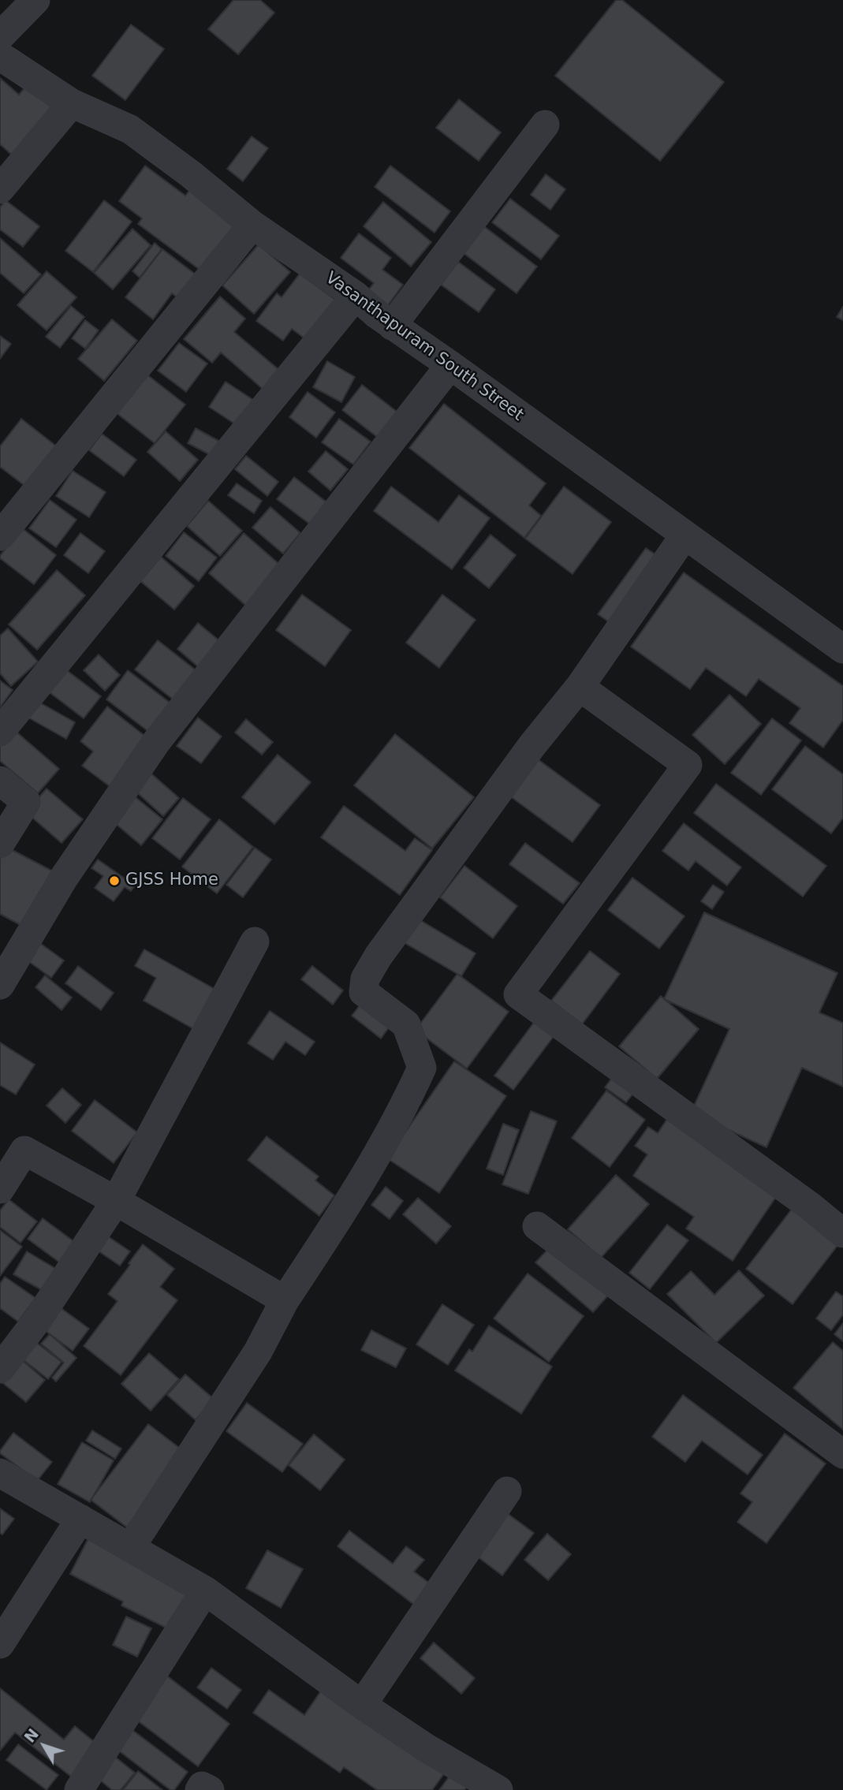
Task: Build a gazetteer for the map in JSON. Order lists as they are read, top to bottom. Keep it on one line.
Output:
{"streets":{"street":["Vasanthapuram South Street"]},"places":["GJSS Home"],"north":"top left"}
